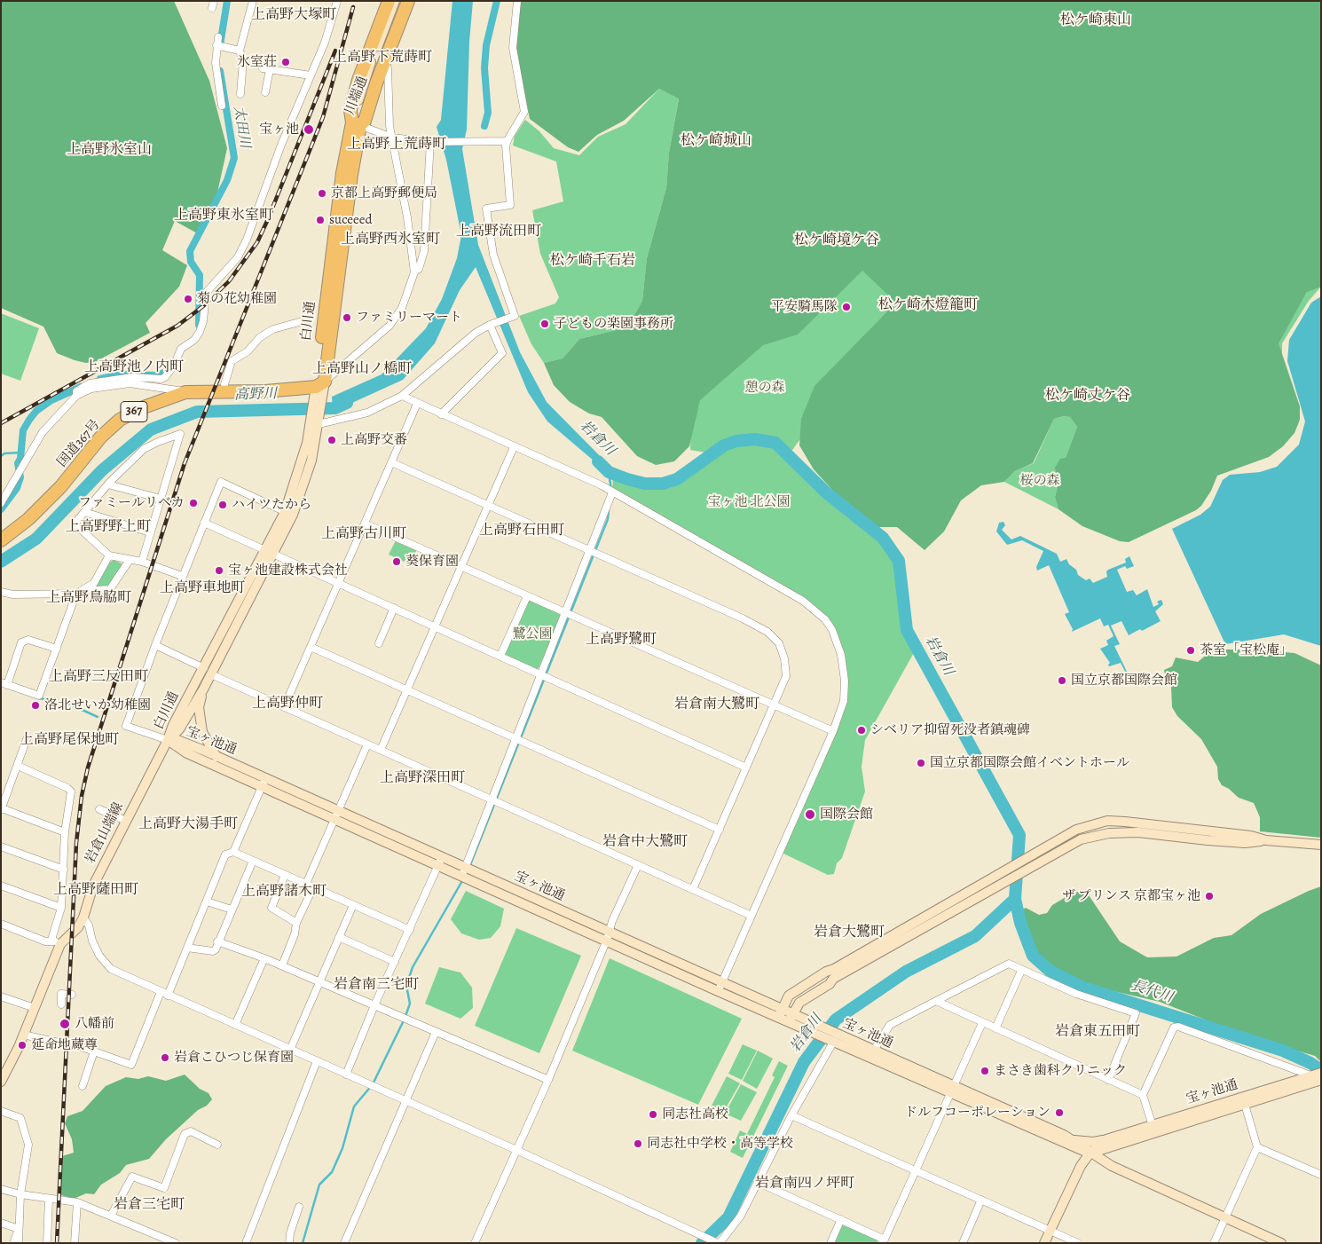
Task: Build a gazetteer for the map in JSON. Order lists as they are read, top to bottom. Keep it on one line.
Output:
{"streets":{"highway":["川端通","白川通","367","国道367号"],"street":["宝ヶ池通","岩倉山端線"]},"crossings":[["川端通","白川通"],["白川通","国道367号"],["白川通","宝ヶ池通"],["白川通","岩倉山端線"],["宝ヶ池通","岩倉山端線"]],"districts":["上高野大塚町","松ケ崎東山","上高野下荒蒔町","松ケ崎城山","上高野上荒蒔町","上高野氷室山","上高野東氷室町","上高野流田町","上高野西氷室町","松ケ崎境ケ谷","松ケ崎千石岩","松ケ崎木燈籠町","上高野池ノ内町","上高野山ノ橋町","松ケ崎丈ケ谷","上高野野上町","上高野石田町","上高野古川町","上高野車地町","上高野鳥脇町","上高野鷺町","上高野三反田町","上高野仲町","岩倉南大鷺町","上高野尾保地町","上高野深田町","上高野大湯手町","岩倉中大鷺町","上高野薩田町","上高野諸木町","岩倉大鷺町","岩倉南三宅町","岩倉東五田町","岩倉南四ノ坪町","岩倉三宅町"],"water":["太田川","高野川","岩倉川","長代川"],"parks":["憩の森","桜の森","宝ヶ池 北公園","鷺公園"],"places":["氷室荘","宝ヶ池","京都上高野郵便局","suceeed","菊の花幼稚園","平安騎馬隊","ファミリーマート","子どもの楽園事務所","上高野交番","ファミールリベカ","ハイツたから","葵保育園","宝ヶ池建設株式会社","茶室「宝松庵」","国立京都国際会館","洛北せいか幼稚園","シベリア抑留死没者鎮魂碑","国立京都国際会館イベントホール","国際会館","ザ プリンス 京都宝ヶ池","八幡前","延命地蔵尊","岩倉こひつじ保育園","まさき歯科クリニック","ドルフコーポレーション","同志社高校","同志社中学校・高等学校"]}
